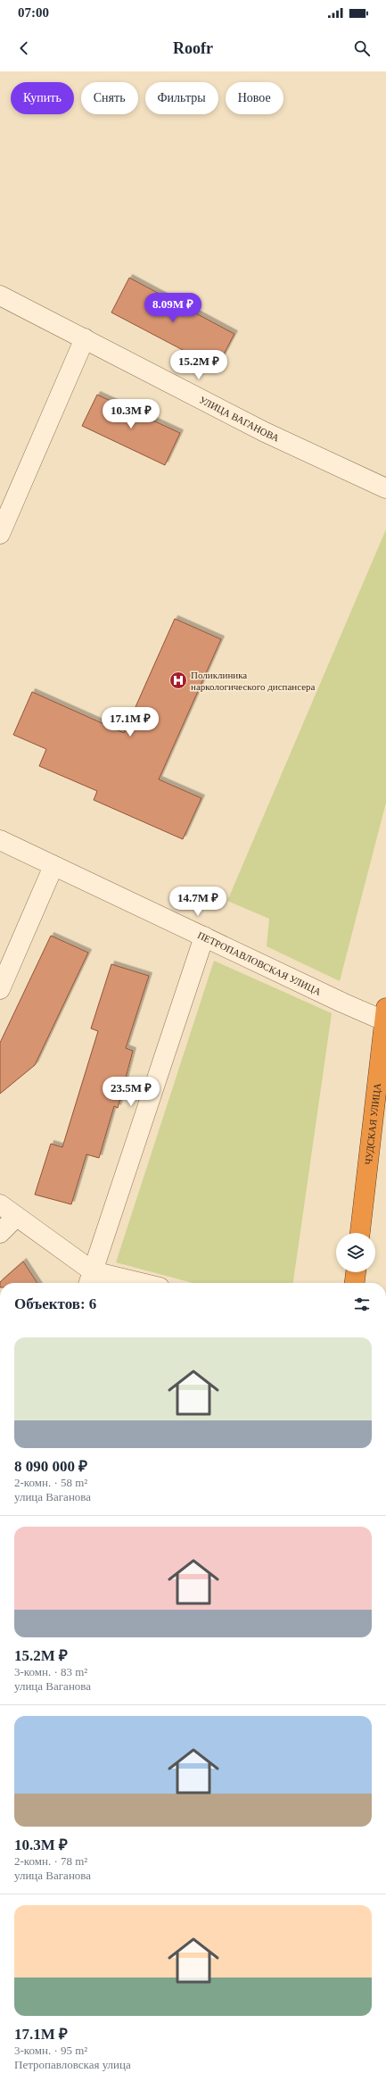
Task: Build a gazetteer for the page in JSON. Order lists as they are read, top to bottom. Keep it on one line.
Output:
{"streets":{"highway":["ЧУДСКАЯ УЛИЦА"],"street":["УЛИЦА ВАГАНОВА","ПЕТРОПАВЛОВСКАЯ УЛИЦА"]},"crossings":[["ПЕТРОПАВЛОВСКАЯ УЛИЦА","ЧУДСКАЯ УЛИЦА"]],"places":{"hospital":["Поликлиника наркологического диспансера"]},"page":{"status":"07:00","header":"Roofr","chip":["Купить","Снять","Фильтры","Новое"],"price":["8.09M ₽","15.2M ₽","10.3M ₽","17.1M ₽","14.7M ₽","23.5M ₽"],"heading":"Объектов: 6","list":[{"name":"8 090 000 ₽","note":"2-комн. · 58 m² · улица Ваганова"},{"name":"15.2M ₽","note":"3-комн. · 83 m² · улица Ваганова"},{"name":"10.3M ₽","note":"2-комн. · 78 m² · улица Ваганова"},{"name":"17.1M ₽","note":"3-комн. · 95 m² · Петропавловская улица"}]}}
